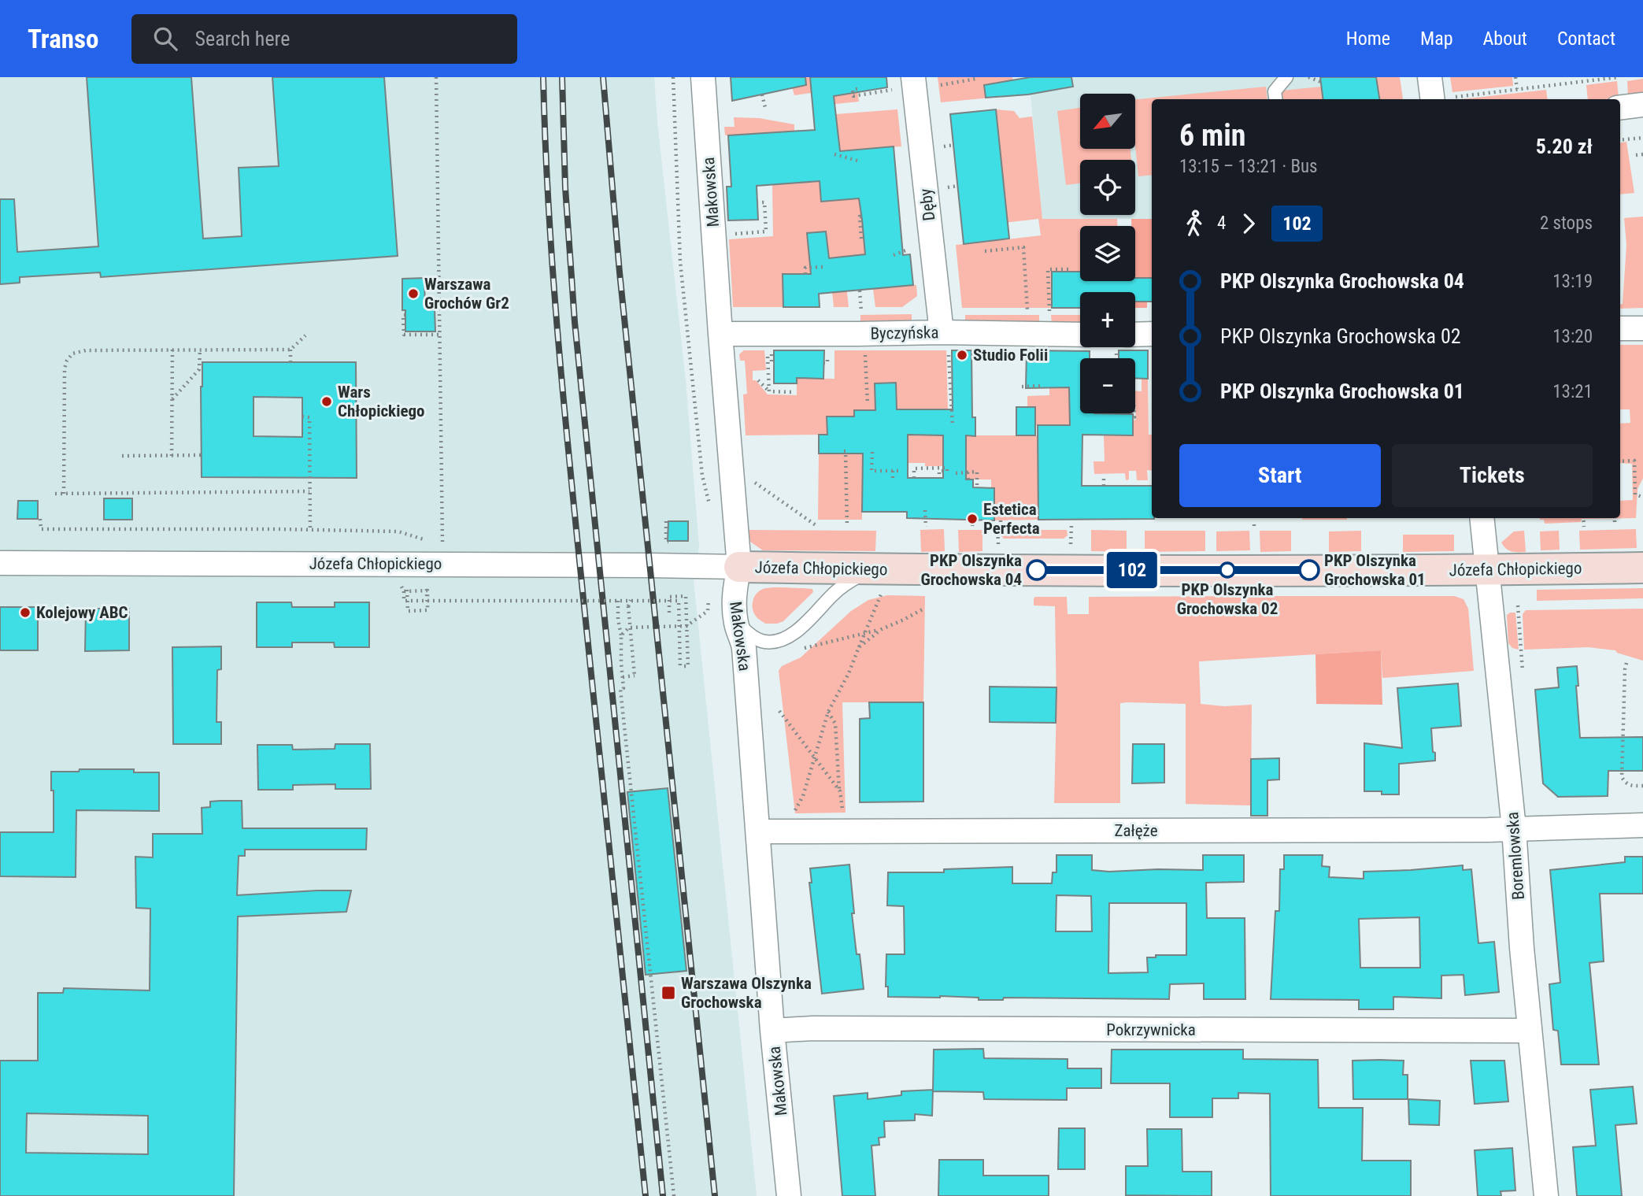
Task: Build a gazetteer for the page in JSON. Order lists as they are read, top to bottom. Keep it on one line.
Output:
{"streets":{"street":["Makowska","Dęby","Byczyńska","Józefa Chłopickiego","Załęże","Boremlowska","Pokrzywnicka"]},"crossings":[["Makowska","Byczyńska"],["Makowska","Józefa Chłopickiego"],["Makowska","Załęże"],["Makowska","Pokrzywnicka"],["Dęby","Byczyńska"],["Józefa Chłopickiego","Boremlowska"],["Załęże","Boremlowska"],["Boremlowska","Pokrzywnicka"]],"places":{"other":["Warszawa Grochów Gr2","Studio Folii","Wars Chłopickiego","Estetica Perfecta","PKP Olszynka Grochowska 04","PKP Olszynka Grochowska 02","PKP Olszynka Grochowska 01","Kolejowy ABC"],"transit":["Warszawa Olszynka Grochowska"]},"lines":["bus line 102"],"north":"bottom left","page":{"header":"Transo","search":"Search here","nav":["Home","Map","About","Contact"],"on_map":"102","map_buttons":["+","−"],"heading":["6 min","13:15 – 13:21 · Bus","5.20 zł"],"legs":["4","102","2 stops"],"list":[{"name":"PKP Olszynka Grochowska 04","value":"13:19"},{"name":"PKP Olszynka Grochowska 02","value":"13:20"},{"name":"PKP Olszynka Grochowska 01","value":"13:21"}],"buttons":["Start","Tickets"]}}
